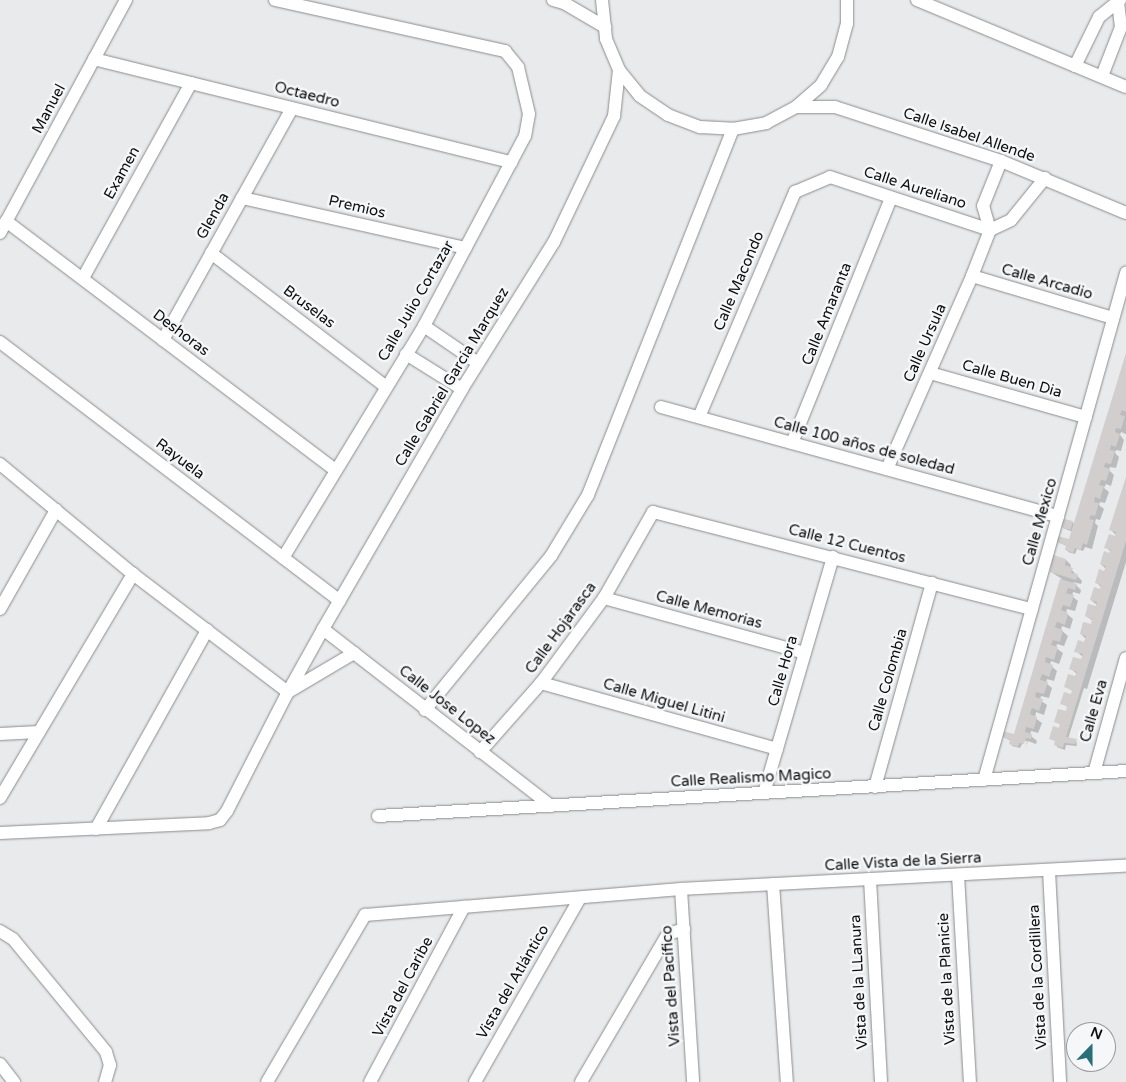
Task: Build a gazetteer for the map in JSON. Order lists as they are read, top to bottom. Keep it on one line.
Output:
{"streets":{"street":["Octaedro","Manuel","Calle Isabel Allende","Examen","Calle Aureliano","Premios","Glenda","Calle Macondo","Calle Arcadio","Calle Julio Cortazar","Bruselas","Calle Amaranta","Deshoras","Calle Ursula","Calle Gabriel Garcia Marquez","Calle Buen Dia","Calle 100 años de soledad","Rayuela","Calle Mexico","Calle 12 Cuentos","Calle Memorias","Calle Hojarasca","Calle Hora","Calle Colombia","Calle Miguel Litini","Calle Jose Lopez","Calle Eva","Calle Realismo Magico","Calle Vista de la Sierra","Vista de la Cordillera","Vista de la Planicie","Vista del Atlántico","Vista de la LLanura","Vista del Pacífico","Vista del Caribe"]},"crossings":[["Octaedro","Manuel"],["Octaedro","Examen"],["Octaedro","Glenda"],["Octaedro","Calle Julio Cortazar"],["Manuel","Deshoras"],["Examen","Deshoras"],["Calle Aureliano","Calle Macondo"],["Calle Aureliano","Calle Amaranta"],["Calle Aureliano","Calle Ursula"],["Premios","Glenda"],["Premios","Calle Julio Cortazar"],["Glenda","Bruselas"],["Glenda","Deshoras"],["Calle Macondo","Calle 100 años de soledad"],["Calle Arcadio","Calle Ursula"],["Calle Arcadio","Calle Mexico"],["Calle Julio Cortazar","Bruselas"],["Calle Julio Cortazar","Deshoras"],["Calle Julio Cortazar","Rayuela"],["Calle Amaranta","Calle 100 años de soledad"],["Calle Ursula","Calle Buen Dia"],["Calle Ursula","Calle 100 años de soledad"],["Calle Gabriel Garcia Marquez","Rayuela"],["Calle Gabriel Garcia Marquez","Calle Jose Lopez"],["Calle Buen Dia","Calle Mexico"],["Calle 100 años de soledad","Calle Mexico"],["Calle Mexico","Calle 12 Cuentos"],["Calle Mexico","Calle Realismo Magico"],["Calle 12 Cuentos","Calle Hojarasca"],["Calle 12 Cuentos","Calle Hora"],["Calle 12 Cuentos","Calle Colombia"],["Calle Memorias","Calle Hojarasca"],["Calle Memorias","Calle Hora"],["Calle Hojarasca","Calle Miguel Litini"],["Calle Hojarasca","Calle Jose Lopez"],["Calle Hora","Calle Miguel Litini"],["Calle Hora","Calle Realismo Magico"],["Calle Colombia","Calle Realismo Magico"],["Calle Jose Lopez","Calle Realismo Magico"],["Calle Eva","Calle Realismo Magico"],["Calle Vista de la Sierra","Vista de la Cordillera"],["Calle Vista de la Sierra","Vista de la Planicie"],["Calle Vista de la Sierra","Vista del Atlántico"],["Calle Vista de la Sierra","Vista de la LLanura"],["Calle Vista de la Sierra","Vista del Pacífico"],["Calle Vista de la Sierra","Vista del Caribe"]],"north":"top"}
